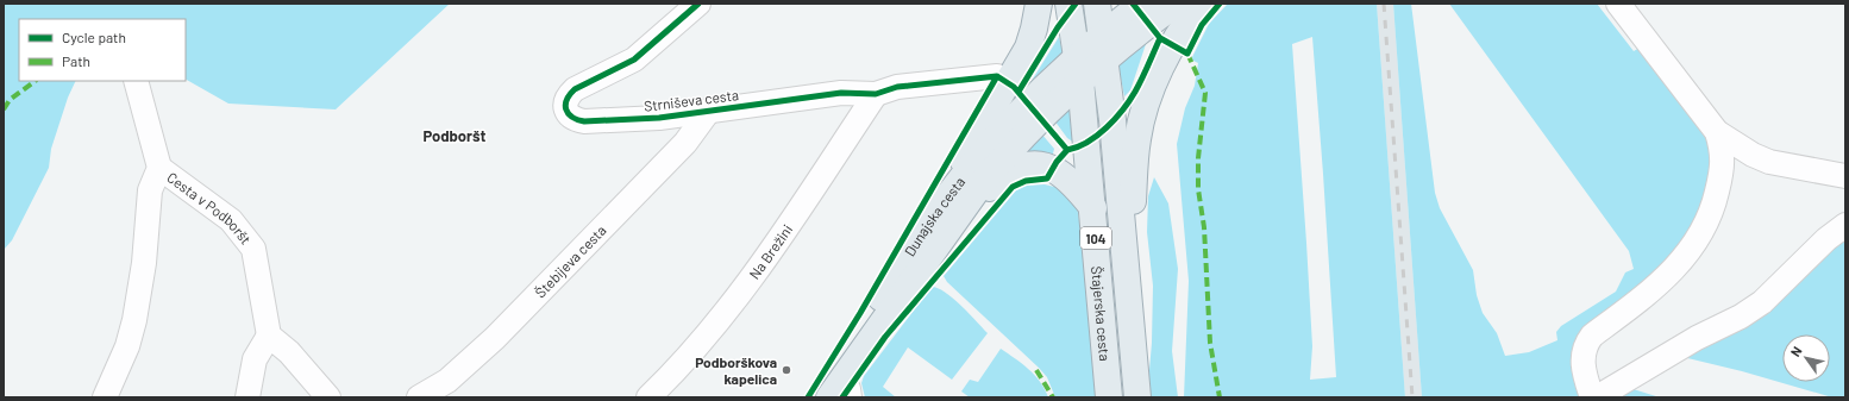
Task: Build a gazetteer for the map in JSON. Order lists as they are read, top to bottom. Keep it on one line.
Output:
{"streets":{"main road":["Dunajska cesta","104","Štajerska cesta"],"street":["Strniševa cesta","Cesta v Podboršt","Na Brežini","Štebijeva cesta"]},"crossings":[["Strniševa cesta","Na Brežini"],["Strniševa cesta","Štebijeva cesta"],["Dunajska cesta","Štajerska cesta"]],"districts":["Podboršt"],"places":["Podborškova kapelica"],"legend":["Cycle path","Path"],"north":"top left"}
